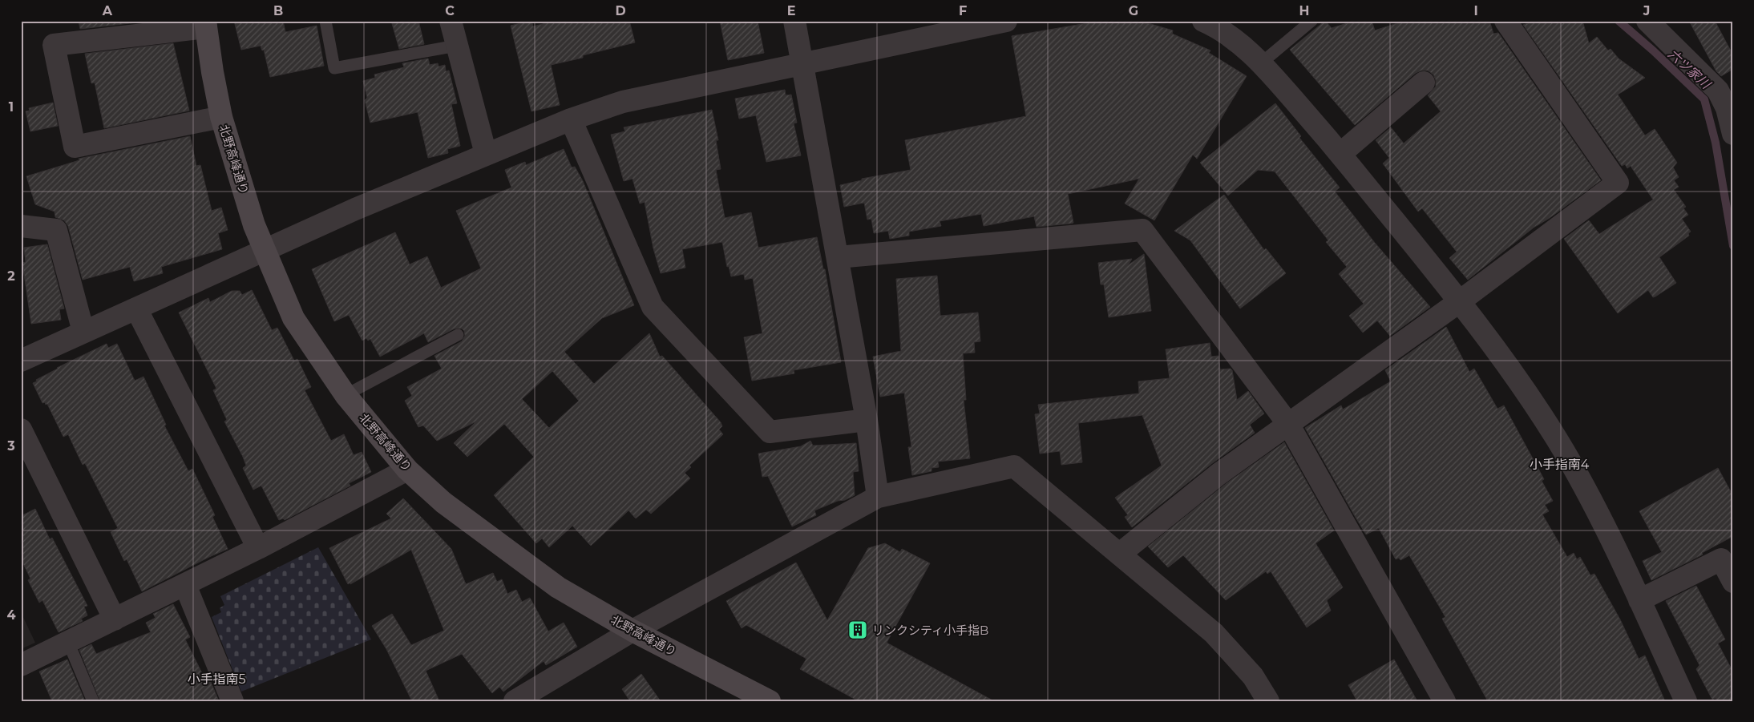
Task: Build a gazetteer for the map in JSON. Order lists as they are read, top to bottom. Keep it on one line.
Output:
{"streets":{"street":["北野高峰通り"]},"districts":["小手指南4","小手指南5"],"water":["六ツ家川"],"places":{"building":["リンクシティ小手指B"]},"grid":{"columns":["A","B","C","D","E","F","G","H","I","J"],"rows":["1","2","3","4"]}}
